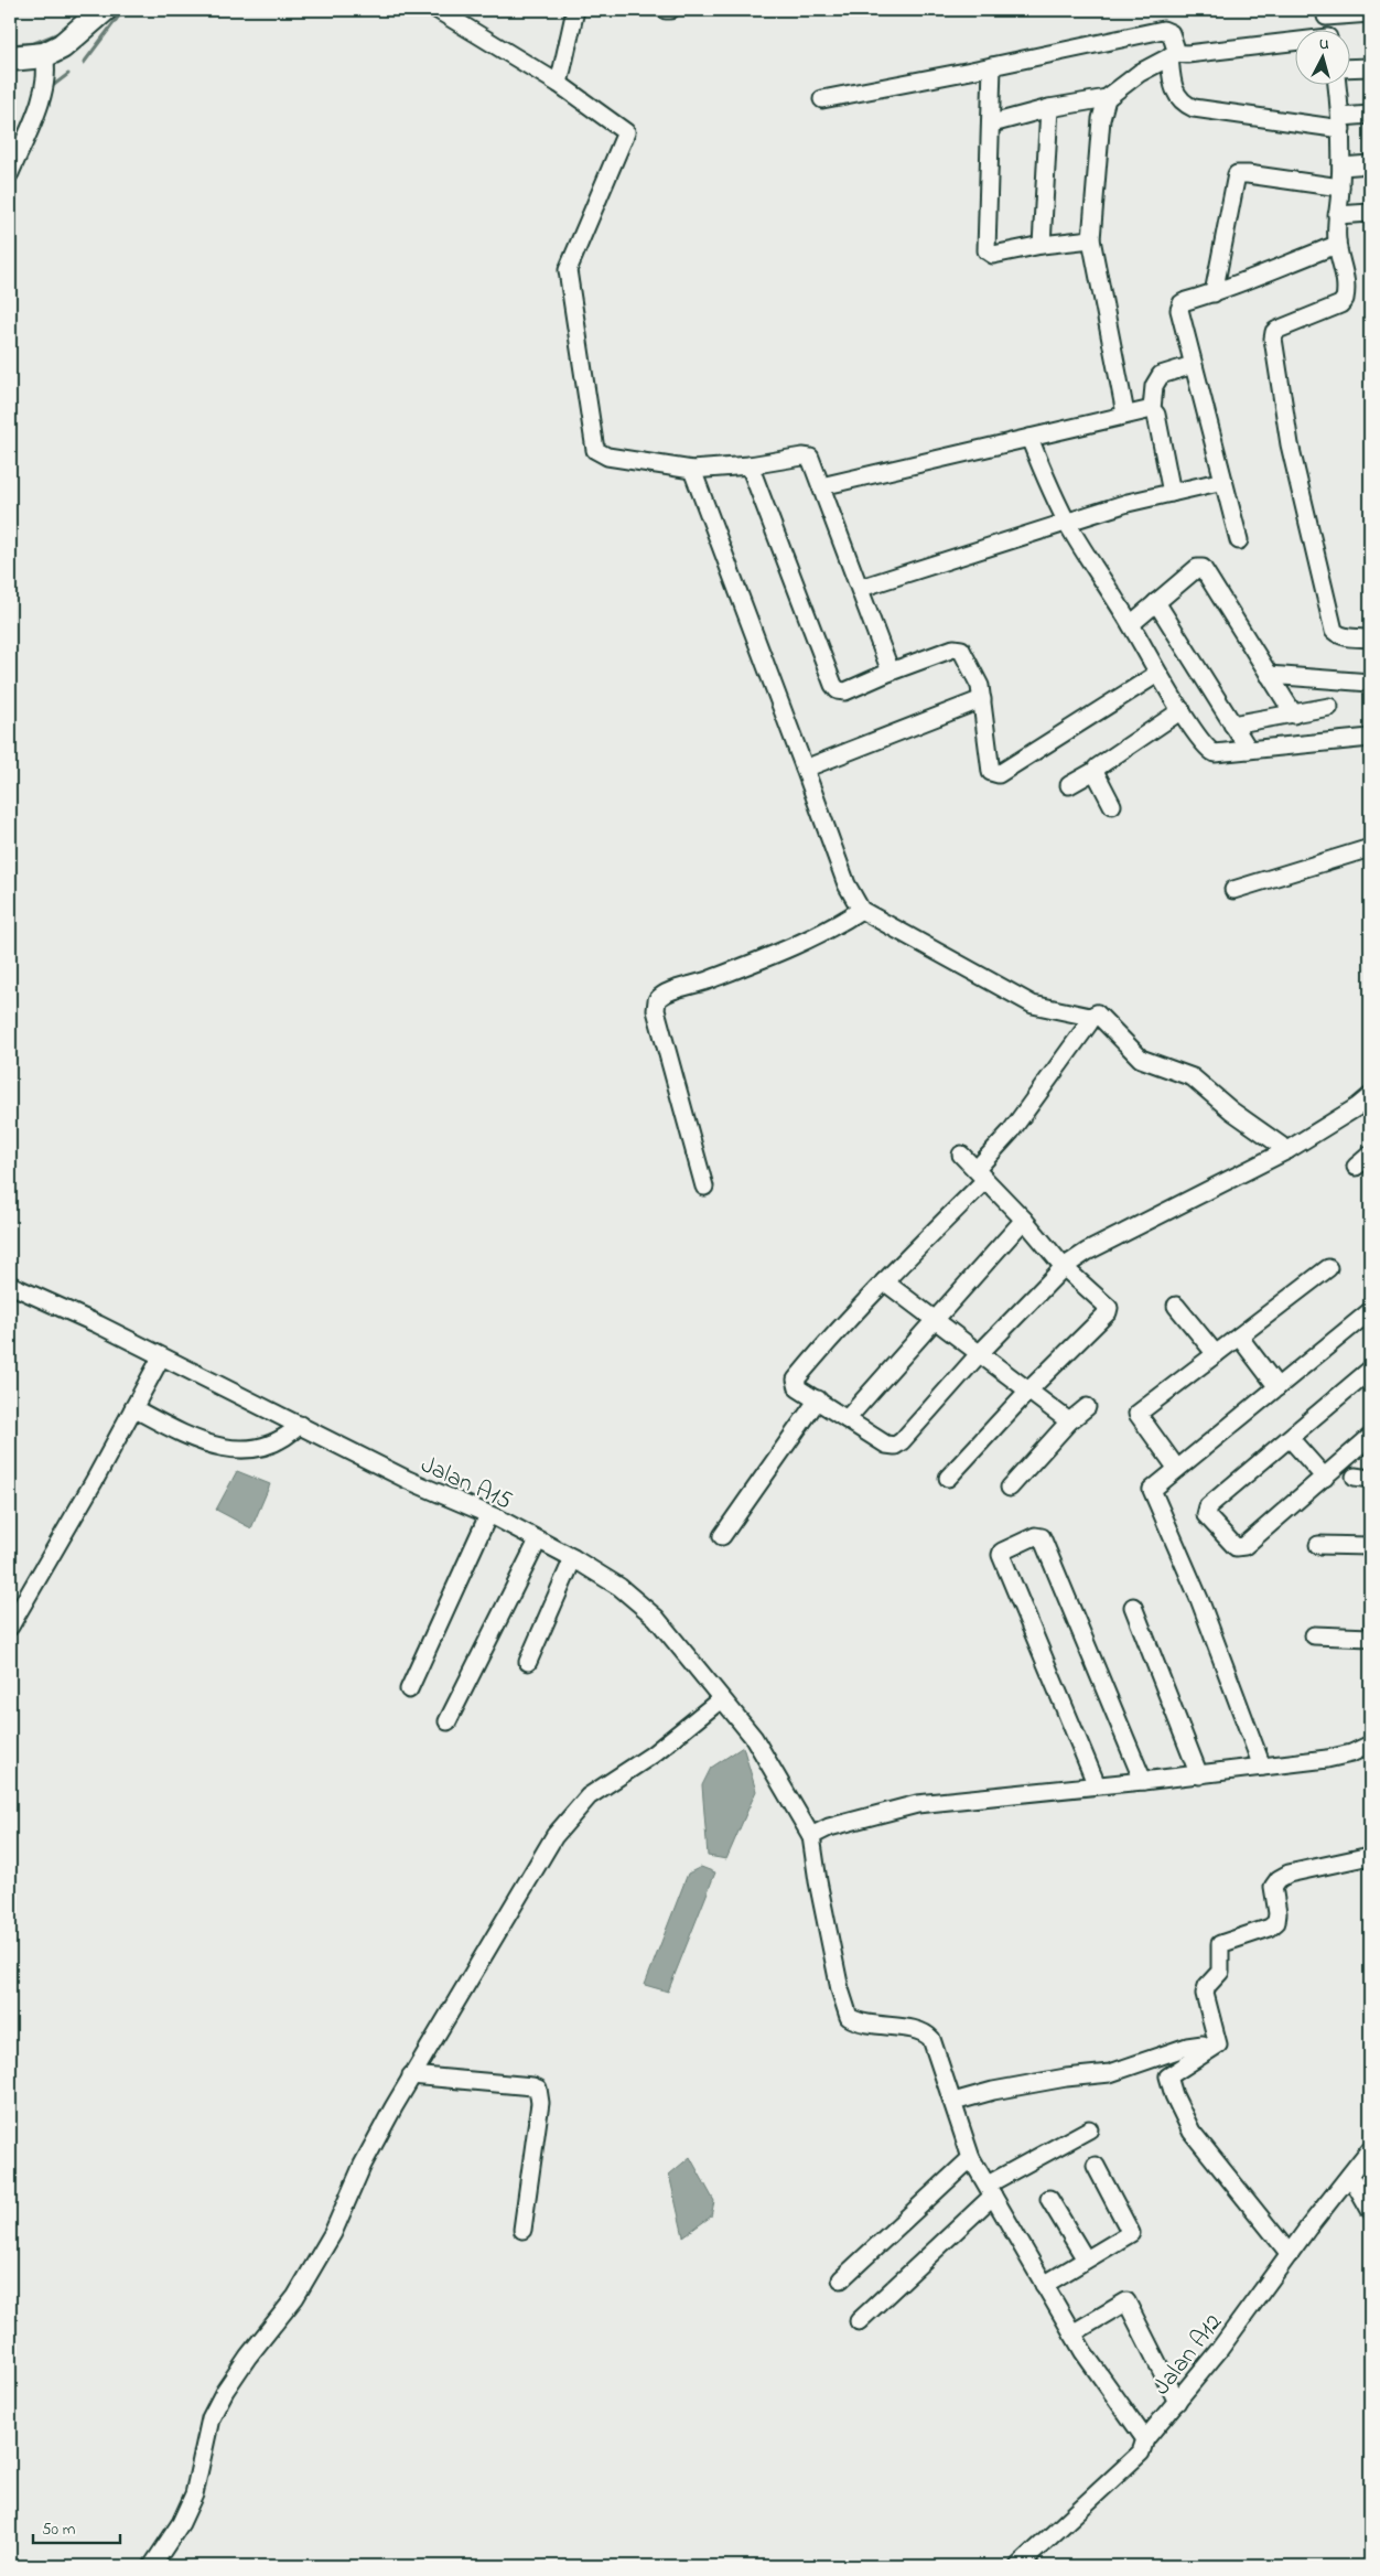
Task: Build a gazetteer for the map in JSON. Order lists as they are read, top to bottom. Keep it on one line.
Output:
{"streets":{"street":["Jalan A15","Jalan A12"]},"scale_bar":"50 m","north":"top"}
